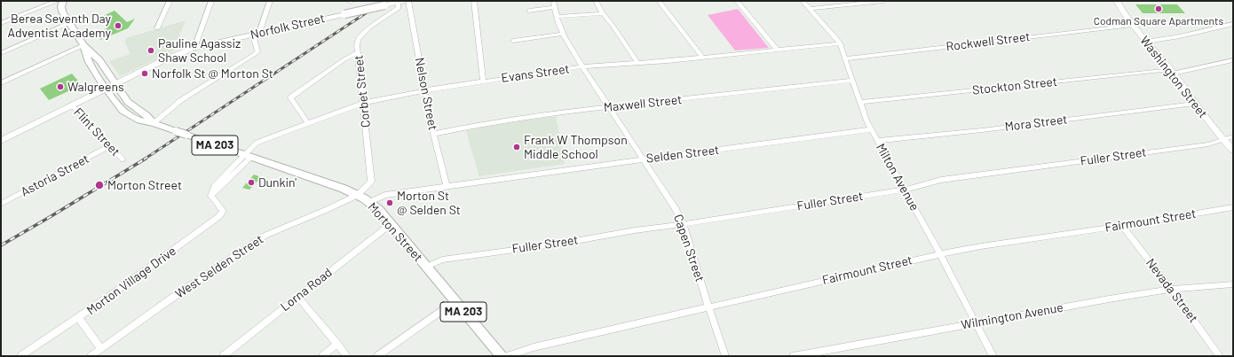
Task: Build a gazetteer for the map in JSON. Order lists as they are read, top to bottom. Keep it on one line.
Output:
{"streets":{"highway":["MA 203","Morton Street"],"main road":["Norfolk Street","Washington Street"],"street":["Rockwell Street","Evans Street","Stockton Street","Corbet Street","Nelson Street","Maxwell Street","Mora Street","Flint Street","Selden Street","Fuller Street","Astoria Street","Milton Avenue","Fairmount Street","Capen Street","West Selden Street","Morton Village Drive","Lorna Road","Nevada Street","Wilmington Avenue"]},"crossings":[["Norfolk Street","Corbet Street"],["Norfolk Street","Flint Street"],["Norfolk Street","Morton Street"],["Rockwell Street","Washington Street"],["Rockwell Street","Milton Avenue"],["Evans Street","Corbet Street"],["Evans Street","Nelson Street"],["Evans Street","Milton Avenue"],["Evans Street","Morton Street"],["Evans Street","Capen Street"],["Evans Street","Morton Village Drive"],["Washington Street","Stockton Street"],["Washington Street","Mora Street"],["Washington Street","Fuller Street"],["Stockton Street","Milton Avenue"],["Corbet Street","Morton Street"],["Corbet Street","West Selden Street"],["Nelson Street","Maxwell Street"],["Nelson Street","Selden Street"],["Maxwell Street","Milton Avenue"],["Maxwell Street","Capen Street"],["Mora Street","Milton Avenue"],["Flint Street","Astoria Street"],["Selden Street","Milton Avenue"],["Selden Street","Morton Street"],["Selden Street","Capen Street"],["Fuller Street","Milton Avenue"],["Fuller Street","Morton Street"],["Fuller Street","Capen Street"],["Milton Avenue","Fairmount Street"],["Milton Avenue","Wilmington Avenue"],["Fairmount Street","Morton Street"],["Fairmount Street","Capen Street"],["Fairmount Street","Nevada Street"],["Morton Street","West Selden Street"],["Morton Street","Morton Village Drive"],["Morton Street","Lorna Road"],["Nevada Street","Wilmington Avenue"]],"places":["Codman Square Apartments","Berea Seventh Day Adventist Academy","Pauline Agassiz Shaw School","Norfolk St @ Morton St","Walgreens","Frank W Thompson Middle School","Dunkin'","Morton Street","Morton St @ Selden St"]}
